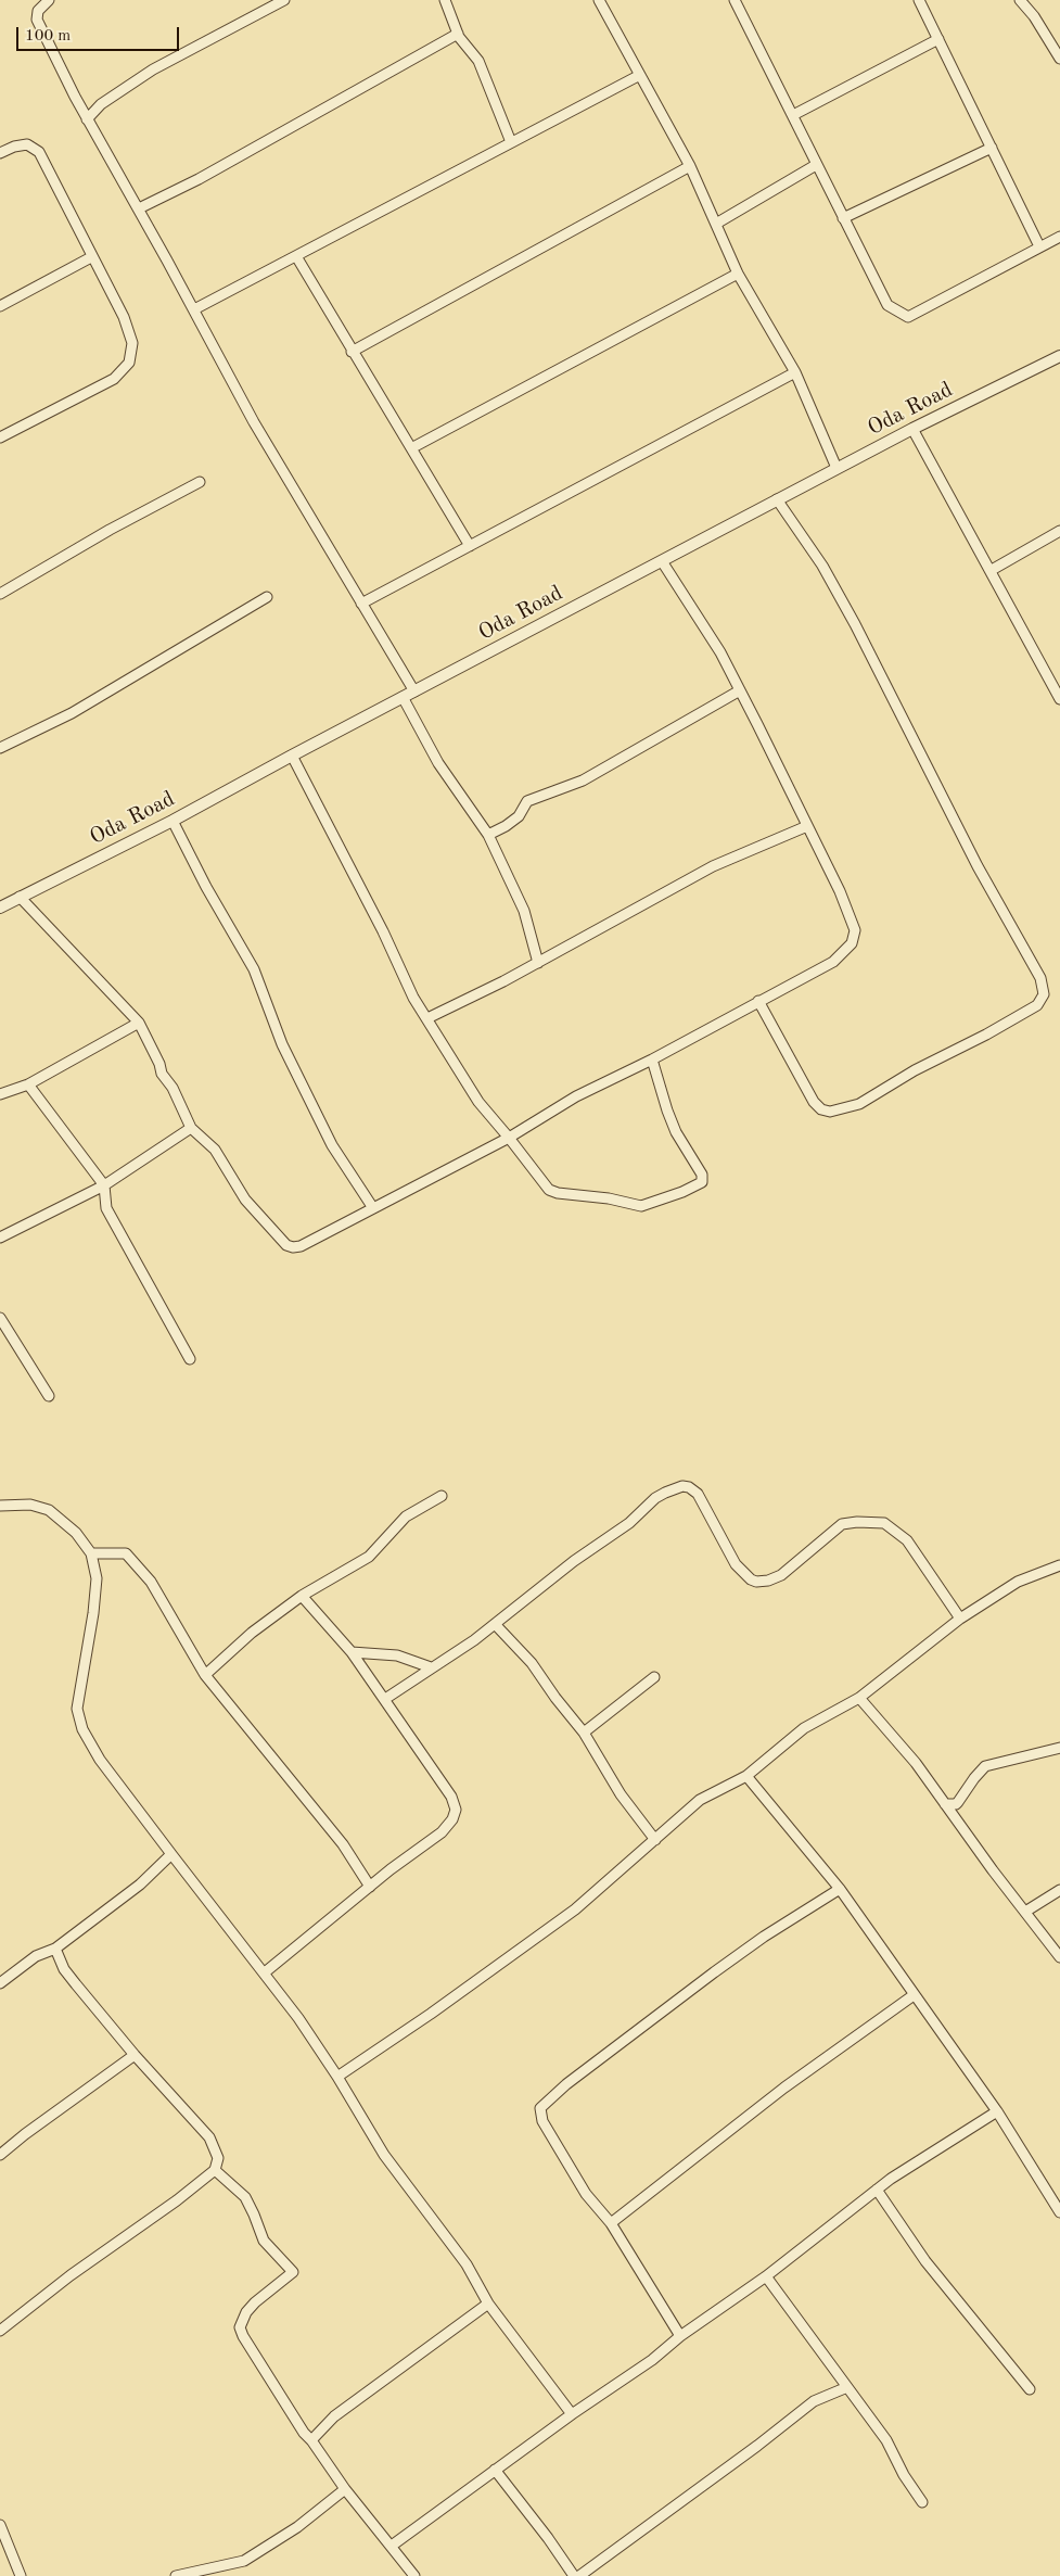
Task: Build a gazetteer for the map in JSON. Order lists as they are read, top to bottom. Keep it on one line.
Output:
{"streets":{"street":["Oda Road"]},"scale_bar":"100 m"}
